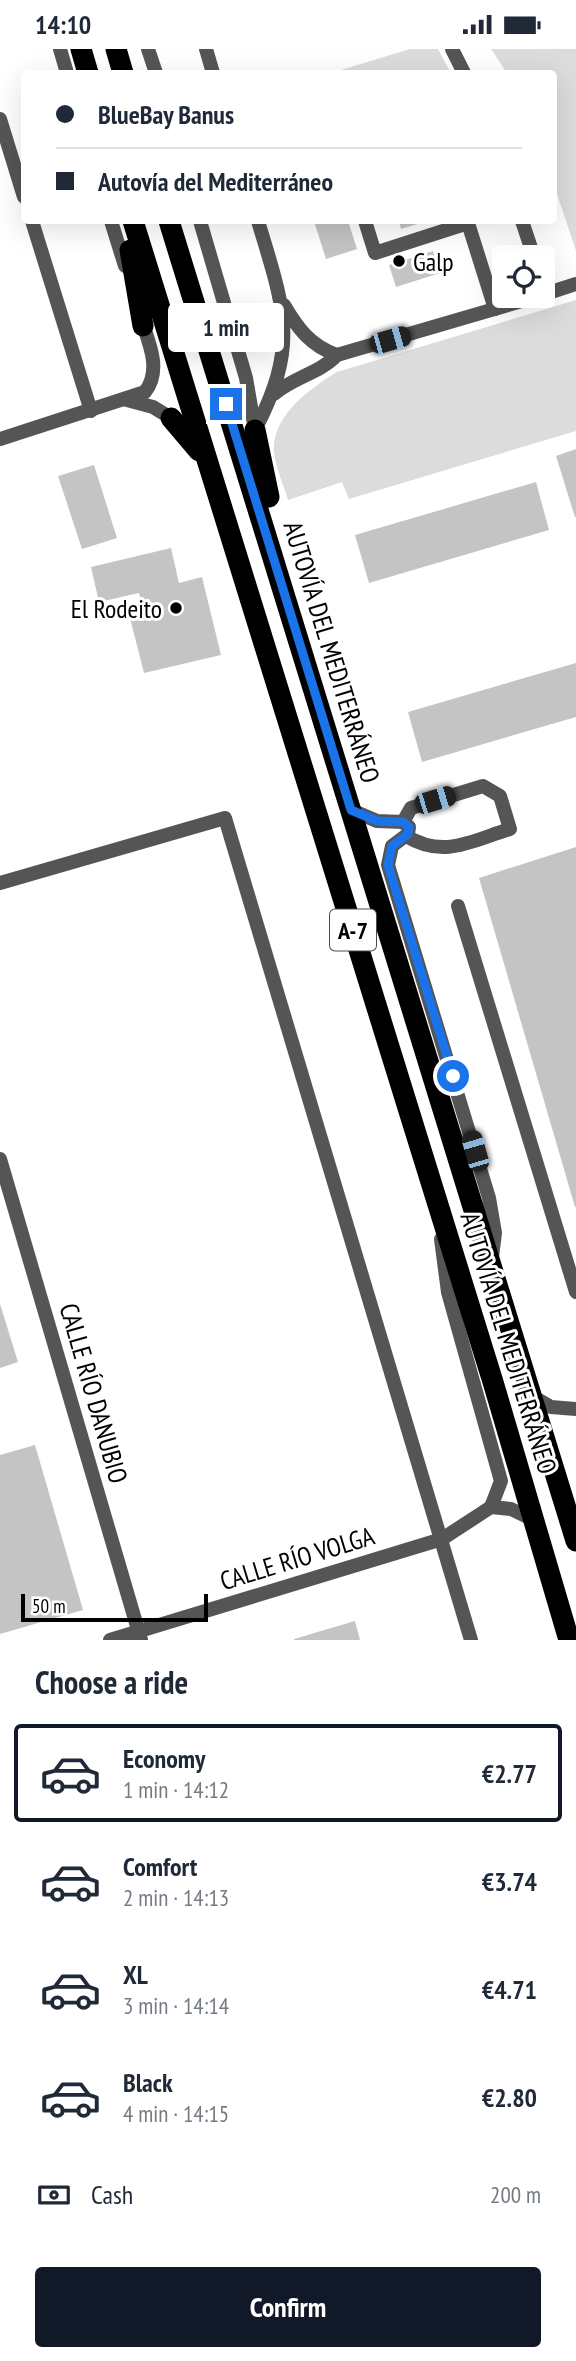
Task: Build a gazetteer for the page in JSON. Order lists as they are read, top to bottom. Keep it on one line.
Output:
{"streets":{"highway":["AUTOVÍA DEL MEDITERRÁNEO","A-7"],"street":["CALLE RÍO DANUBIO","CALLE RÍO VOLGA"]},"crossings":[["CALLE RÍO DANUBIO","CALLE RÍO VOLGA"]],"places":["Galp","El Rodeito"],"scale_bar":"50 m","page":{"status":"14:10","banner":["BlueBay Banus","Autovía del Mediterráneo"],"bubble":"1 min","scale":"50 m","heading":"Choose a ride","list":[{"name":"Economy","note":"1 min · 14:12","value":"€2.77"},{"name":"Comfort","note":"2 min · 14:13","value":"€3.74"},{"name":"XL","note":"3 min · 14:14","value":"€4.71"},{"name":"Black","note":"4 min · 14:15","value":"€2.80"}],"pay":["Cash","200 m"],"buttons":"Confirm"}}
